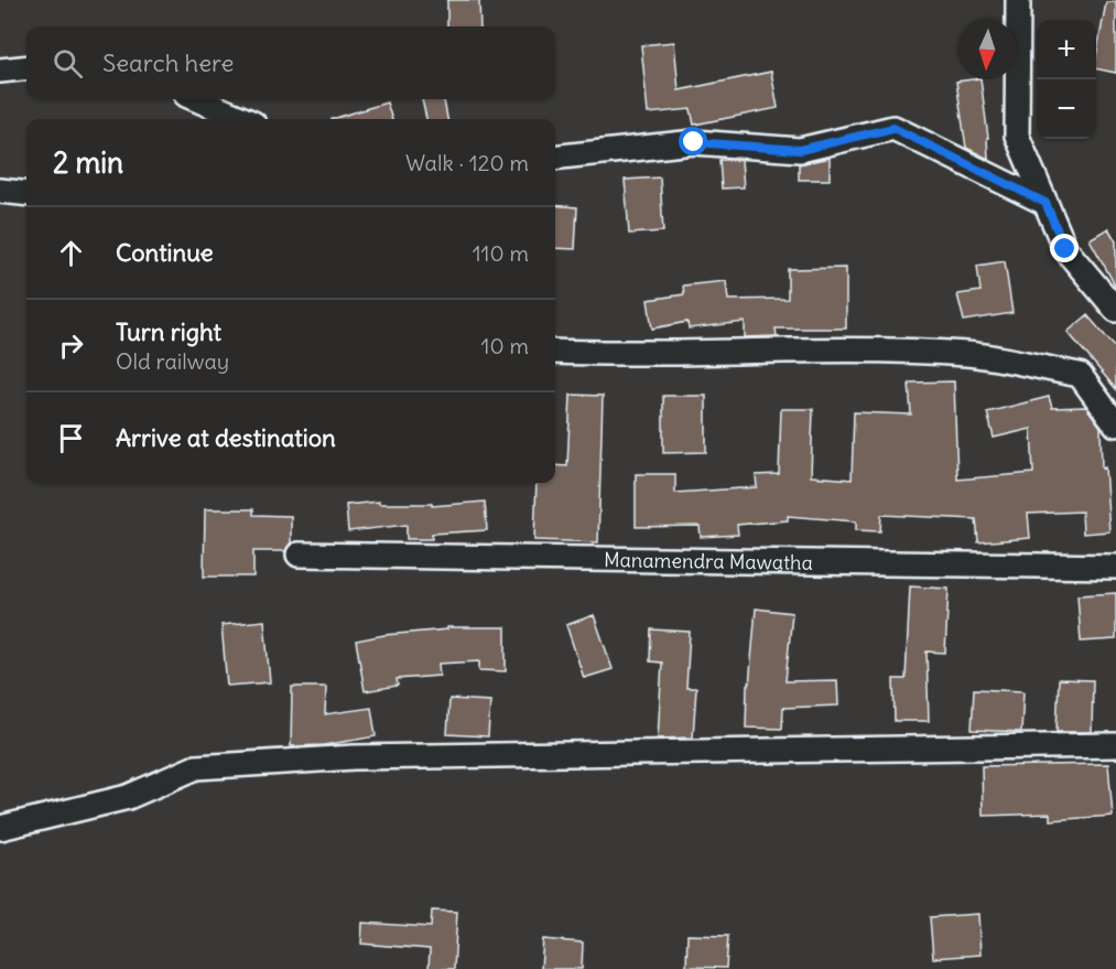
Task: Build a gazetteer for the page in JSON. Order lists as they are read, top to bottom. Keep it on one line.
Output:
{"streets":{"street":["Manamendra Mawatha"]},"north":"bottom","page":{"map_buttons":["+","−"],"search":"Search here","heading":["2 min","Walk · 120 m"],"list":[["Continue","110 m"],["Turn right","Old railway","10 m"],"Arrive at destination"]}}
